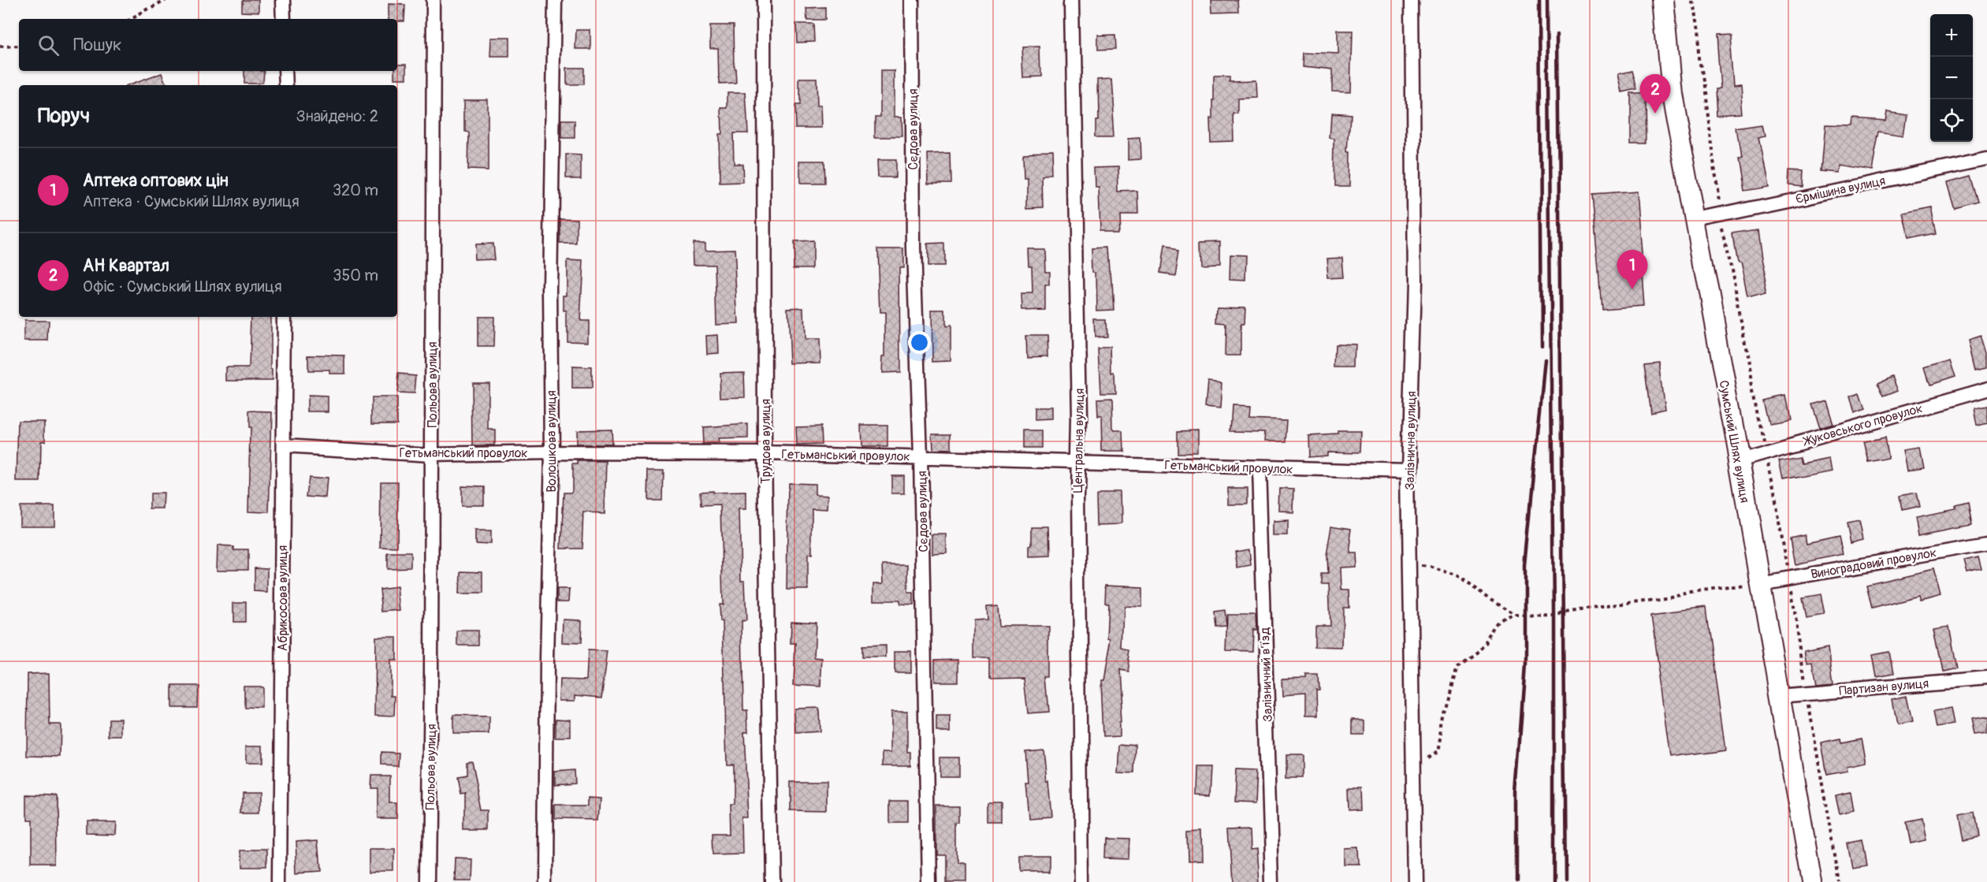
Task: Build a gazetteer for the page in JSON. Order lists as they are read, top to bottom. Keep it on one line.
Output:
{"streets":{"main road":["Сумський Шлях вулиця"],"street":["Сєдова вулиця","Єрмішина вулиця","Польова вулиця","Жуковського провулок","Центральна вулиця","Залізнична вулиця","Волошкова вулиця","Трудова вулиця","Гетьманський провулок","Виноградовий провулок","Абрикосова вулиця","Залізничний в’їзд","Партизан вулиця"]},"crossings":[["Сєдова вулиця","Гетьманський провулок"],["Єрмішина вулиця","Сумський Шлях вулиця"],["Польова вулиця","Гетьманський провулок"],["Жуковського провулок","Сумський Шлях вулиця"],["Центральна вулиця","Гетьманський провулок"],["Залізнична вулиця","Гетьманський провулок"],["Волошкова вулиця","Гетьманський провулок"],["Трудова вулиця","Гетьманський провулок"],["Сумський Шлях вулиця","Виноградовий провулок"],["Сумський Шлях вулиця","Партизан вулиця"],["Гетьманський провулок","Абрикосова вулиця"],["Гетьманський провулок","Залізничний в’їзд"]],"page":{"map_buttons":["+","−"],"search":"Пошук","pins":["2","1"],"heading":["Поруч","Знайдено: 2"],"list":[{"mark":"1","name":"Аптека оптових цін","note":"Аптека · Сумський Шлях вулиця","value":"320 m"},{"mark":"2","name":"АН Квартал","note":"Офіс · Сумський Шлях вулиця","value":"350 m"}]}}
